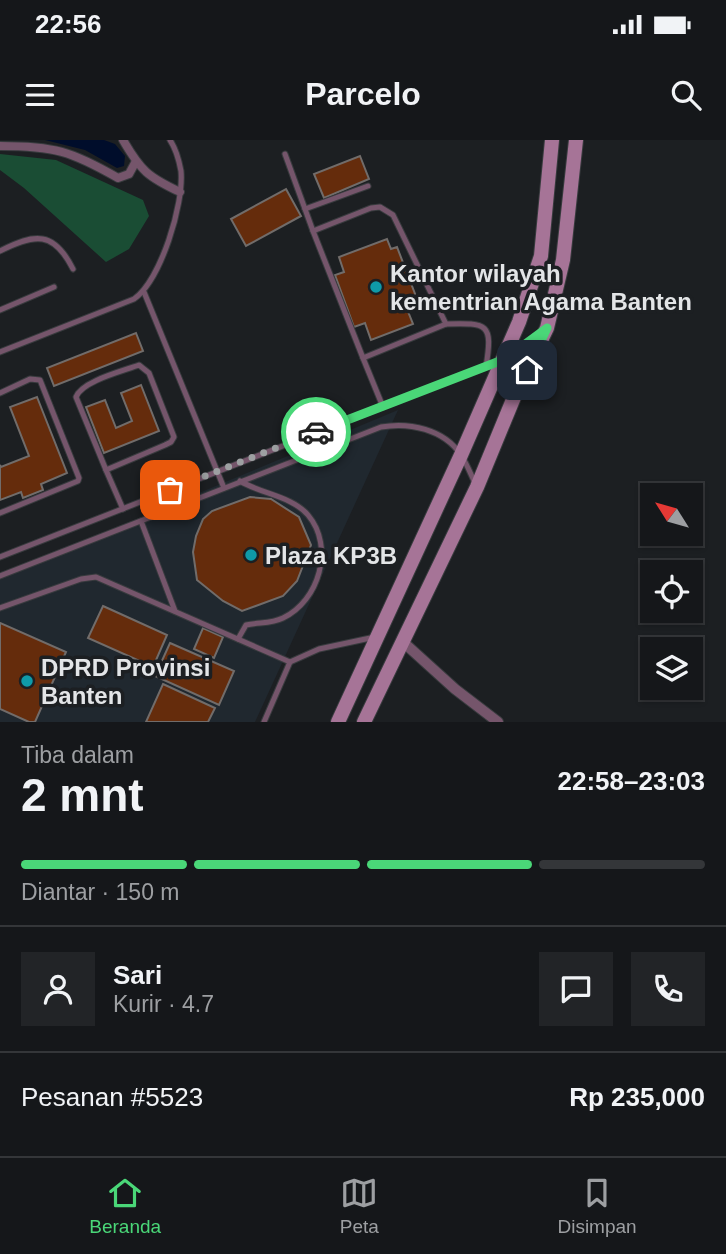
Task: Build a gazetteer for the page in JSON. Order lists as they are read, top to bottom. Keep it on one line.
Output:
{"places":["Kantor wilayah kementrian Agama Banten","Plaza KP3B","DPRD Provinsi Banten"],"north":"top left","page":{"status":"22:56","header":"Parcelo","heading":["2 mnt","Tiba dalam","22:58–23:03"],"panel":["Sari","Kurir · 4.7","Pesanan #5523","Rp 235,000"],"bar":"Diantar · 150 m","tabs":["Beranda","Peta","Disimpan"]}}
